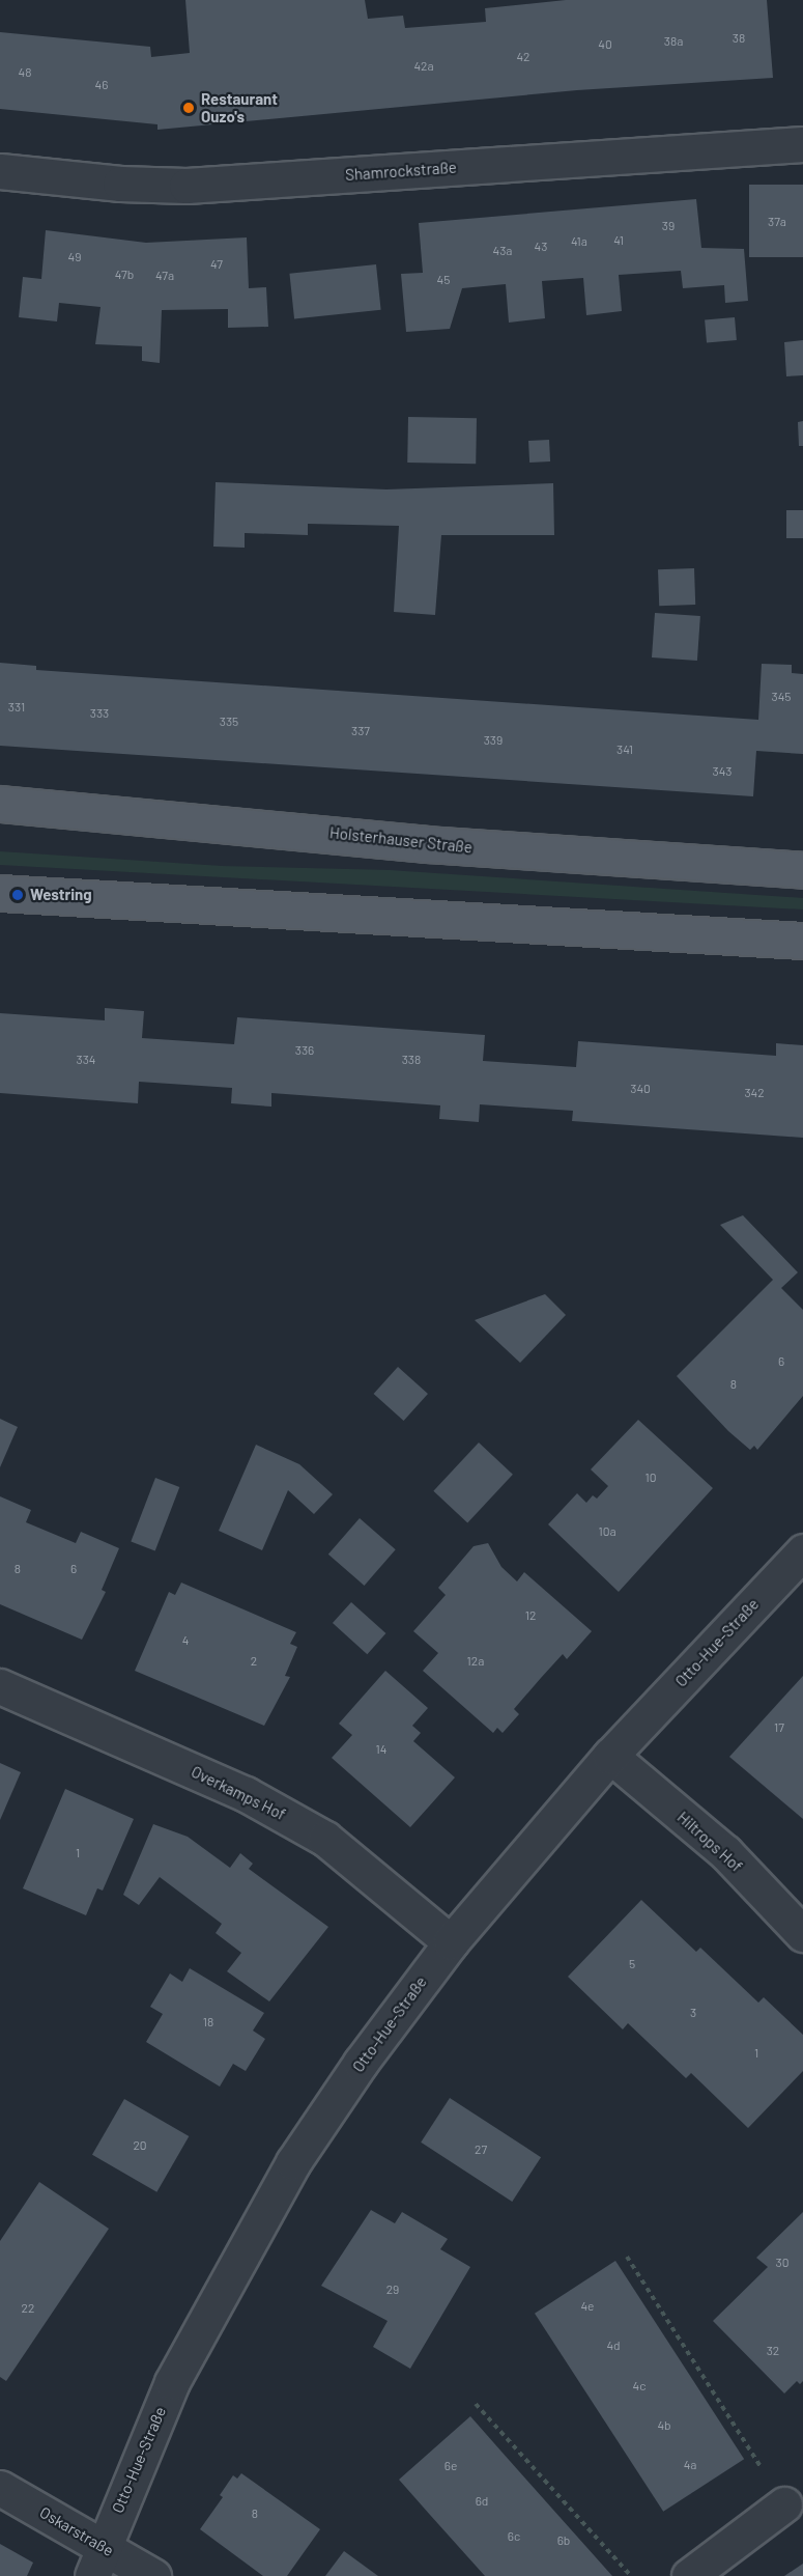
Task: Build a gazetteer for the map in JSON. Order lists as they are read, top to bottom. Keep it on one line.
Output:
{"streets":{"main road":["Holsterhauser Straße"],"street":["Shamrockstraße","Otto-Hue-Straße","Overkamps Hof","Hiltrops Hof","Oskarstraße"]},"crossings":[["Otto-Hue-Straße","Overkamps Hof"],["Otto-Hue-Straße","Hiltrops Hof"],["Otto-Hue-Straße","Oskarstraße"]],"places":["Restaurant Ouzo's","Westring"],"house_numbers":["38","38a","40","42","42a","48","46","37a","39","41","41a","43","43a","49","47","47b","47a","45","345","331","333","335","337","339","341","343","336","334","338","340","342","6","8","10","10a","8","6","12","4","2","12a","17","14","1","5","3","18","1","20","27","30","29","4e","22","4d","32","4c","4b","4a","6e","6d","8","6c","6b"]}
